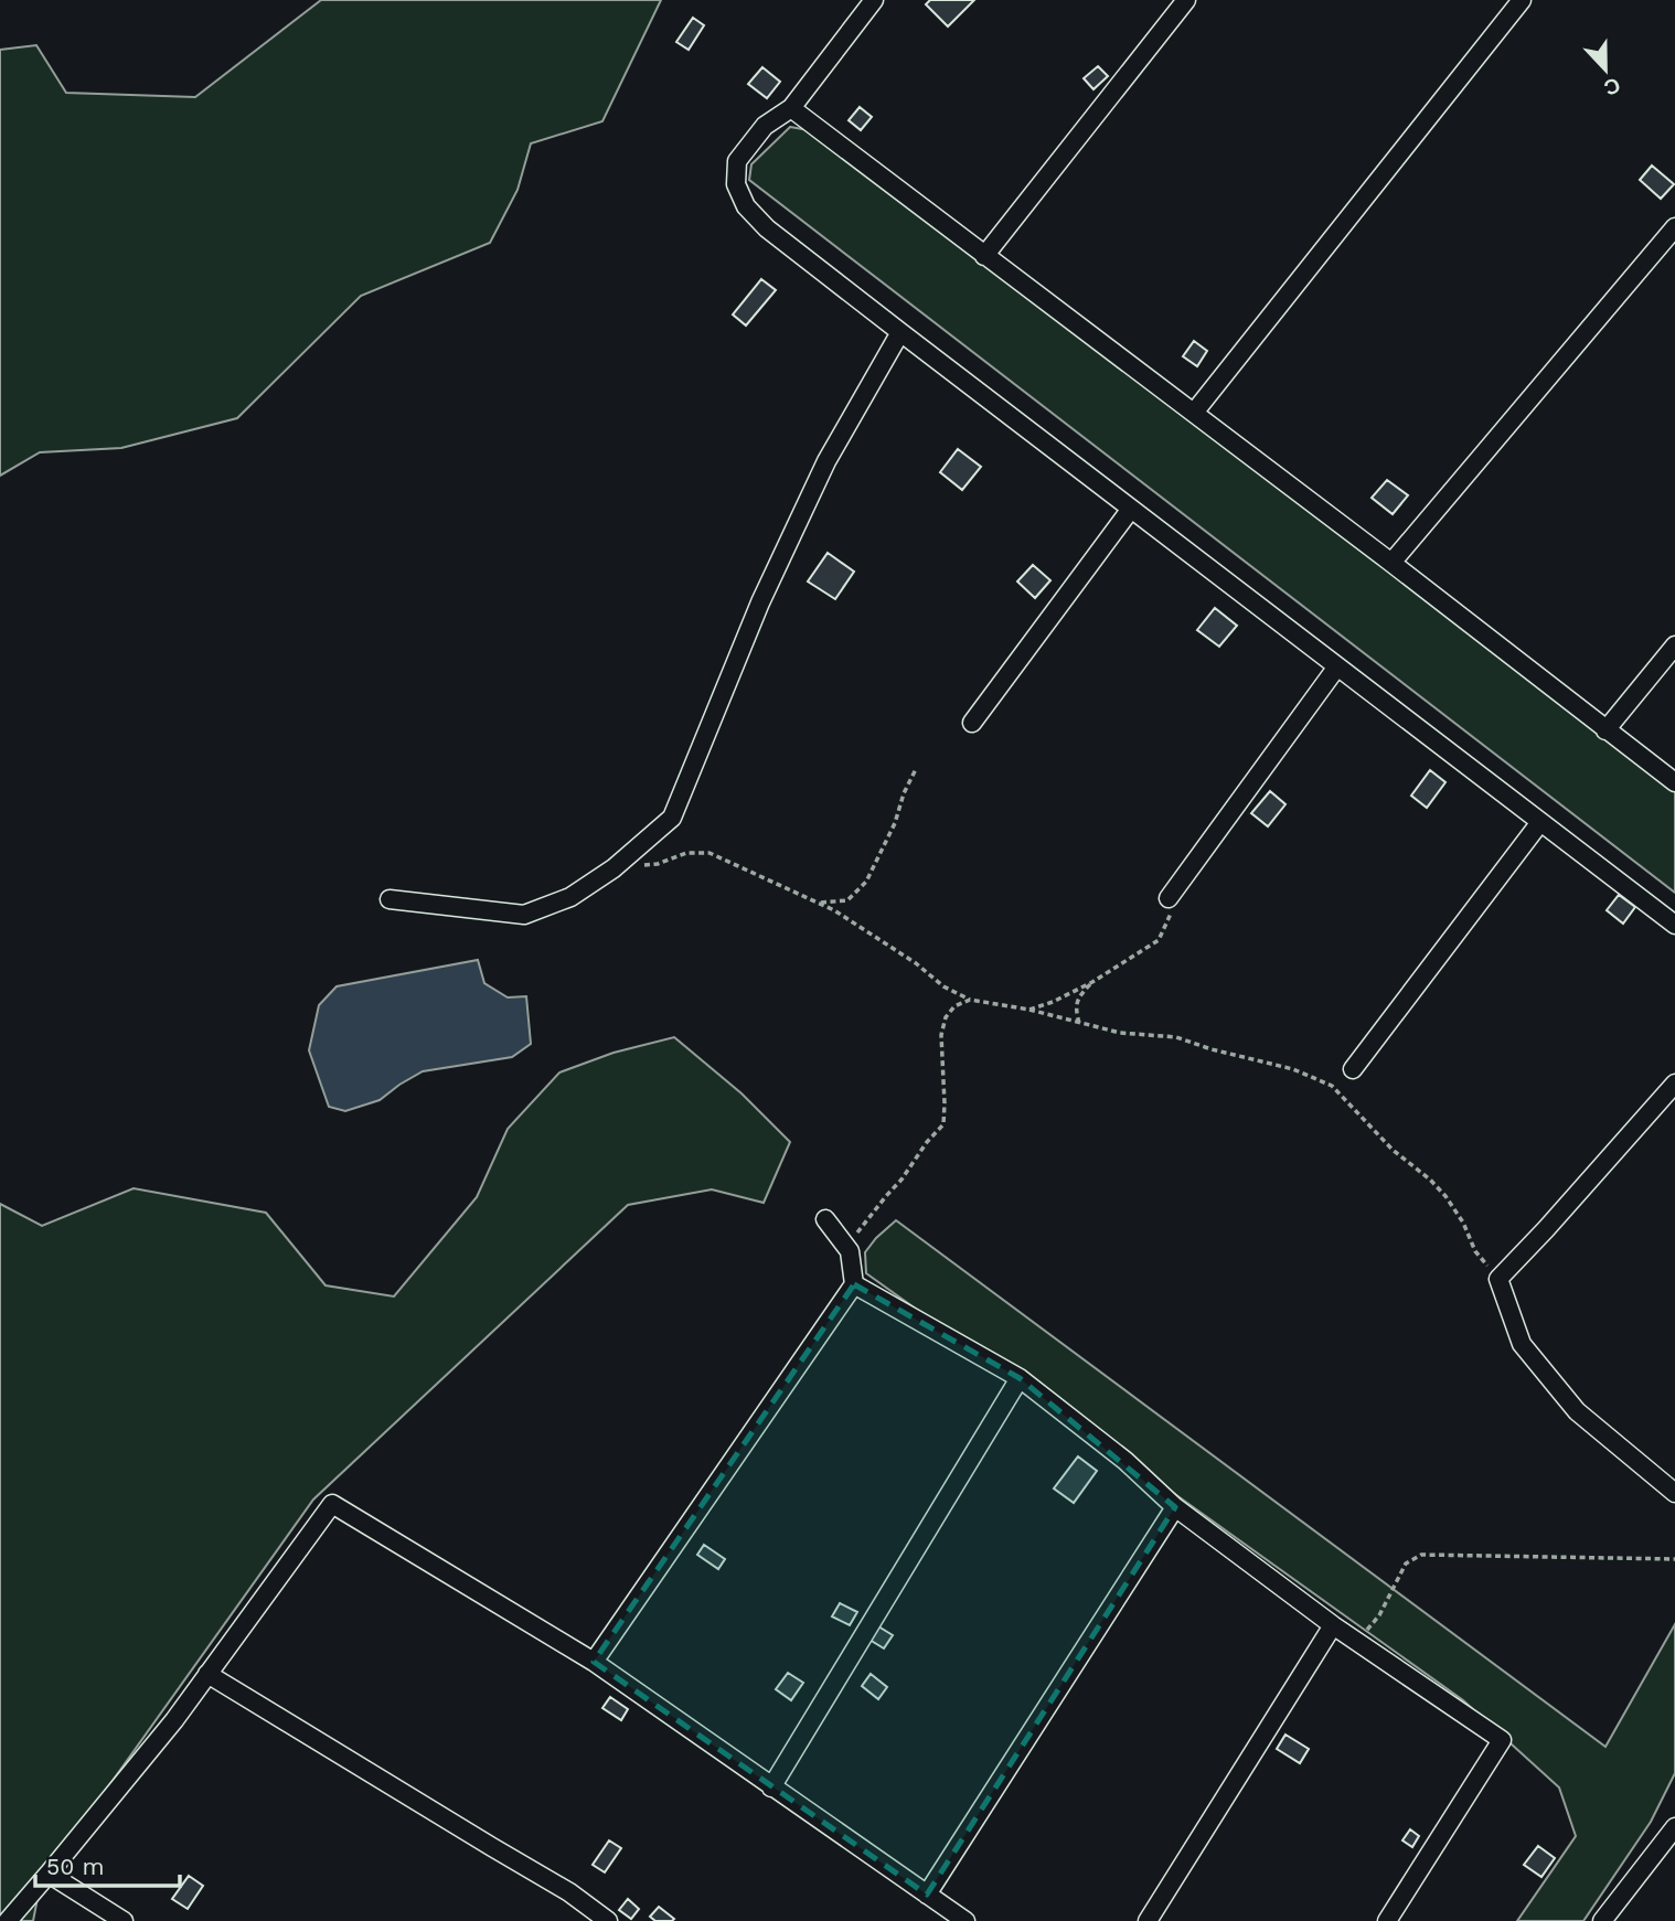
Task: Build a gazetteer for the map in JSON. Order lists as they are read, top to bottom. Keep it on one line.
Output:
{"scale_bar":"50 m","north":"bottom"}
